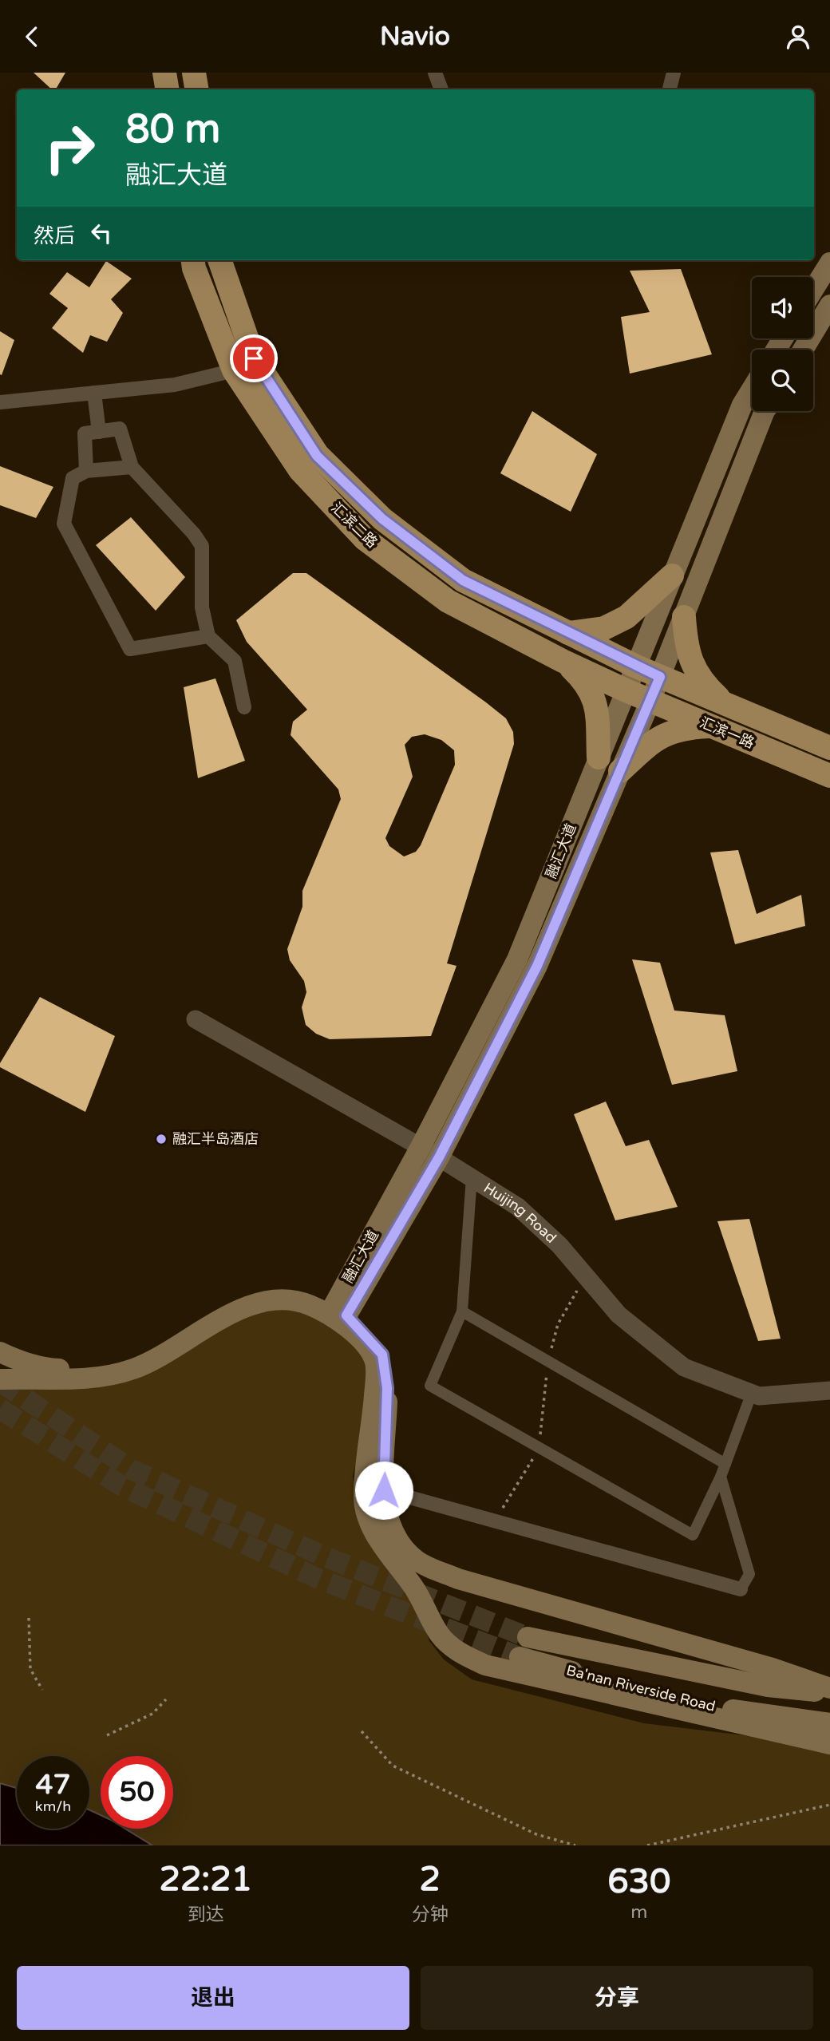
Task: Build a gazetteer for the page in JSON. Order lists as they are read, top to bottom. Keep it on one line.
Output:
{"streets":{"main road":["汇滨二路","汇滨一路","融汇大道","Ba'nan Riverside Road"],"street":["Huijing Road"]},"crossings":[["汇滨二路","汇滨一路"],["汇滨二路","融汇大道"],["汇滨一路","融汇大道"],["融汇大道","Huijing Road"]],"places":["融汇半岛酒店"],"page":{"header":"Navio","turn":["80 m","融汇大道"],"then":"然后","speed":"47 km/h","limit":"50","eta":["22:21","到达","2","分钟","630","m"],"buttons":["退出","分享"]}}
